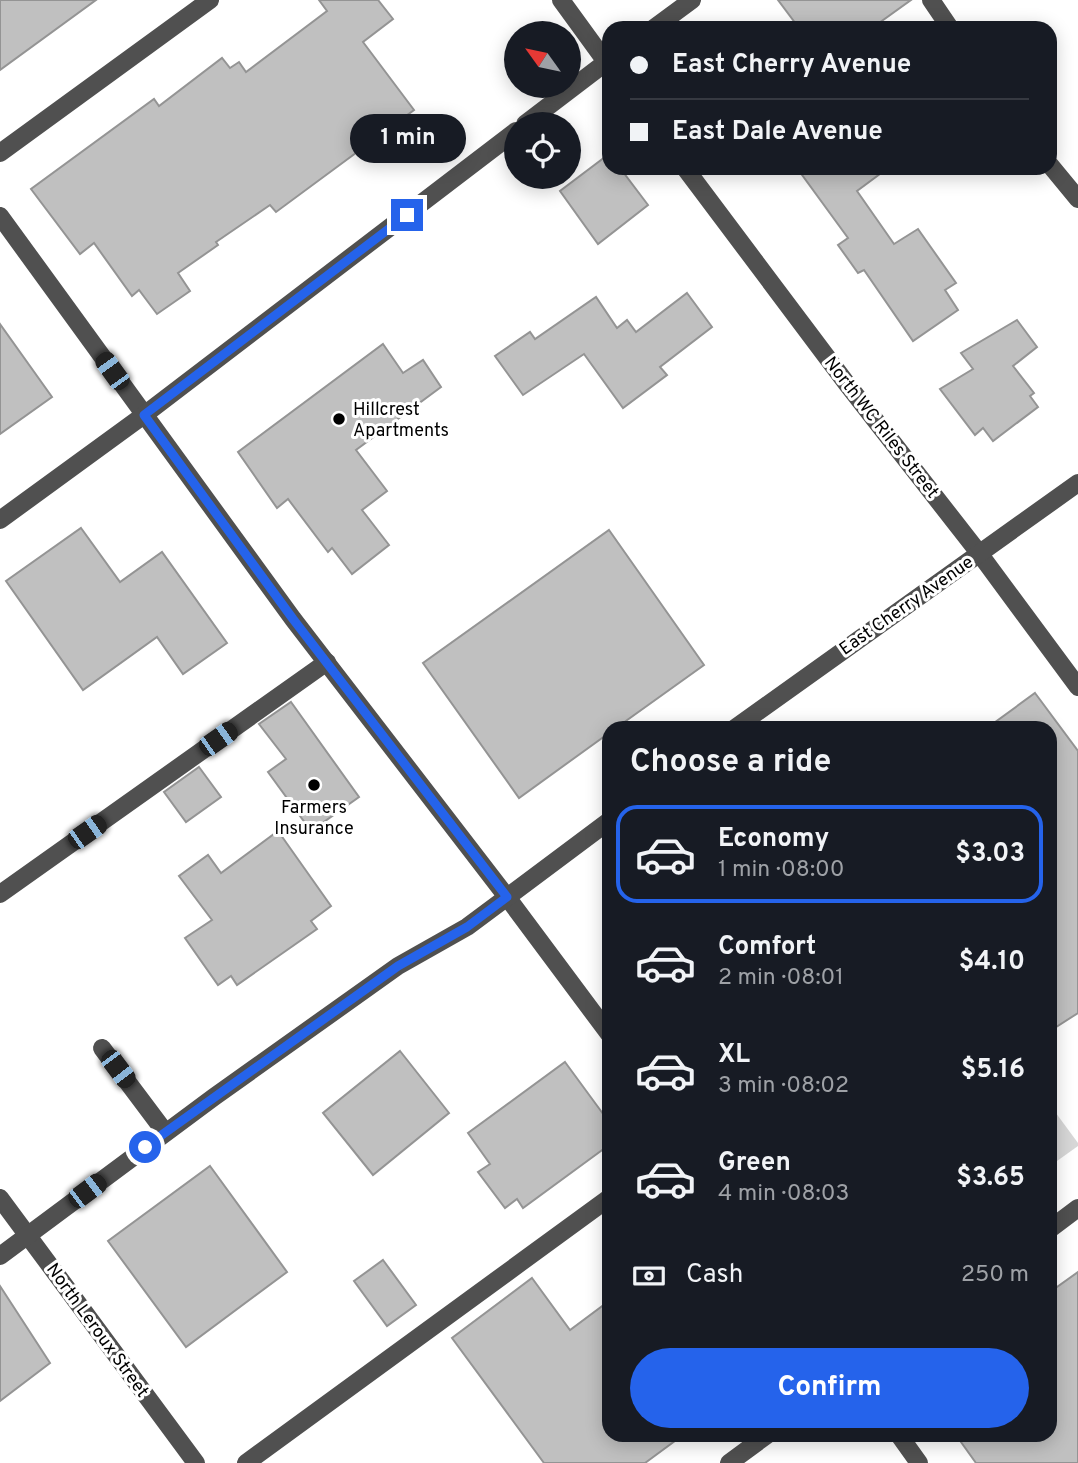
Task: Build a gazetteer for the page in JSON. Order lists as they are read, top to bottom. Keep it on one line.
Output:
{"streets":{"street":["North WC Riles Street","East Cherry Avenue","North Leroux Street"]},"crossings":[["North WC Riles Street","East Cherry Avenue"]],"places":["Hillcrest Apartments","Farmers Insurance"],"north":"top left","page":{"banner":["East Cherry Avenue","East Dale Avenue"],"bubble":"1 min","heading":"Choose a ride","list":[{"name":"Economy","note":"1 min · 08:00","value":"$3.03"},{"name":"Comfort","note":"2 min · 08:01","value":"$4.10"},{"name":"XL","note":"3 min · 08:02","value":"$5.16"},{"name":"Green","note":"4 min · 08:03","value":"$3.65"}],"pay":["Cash","250 m"],"buttons":"Confirm"}}
